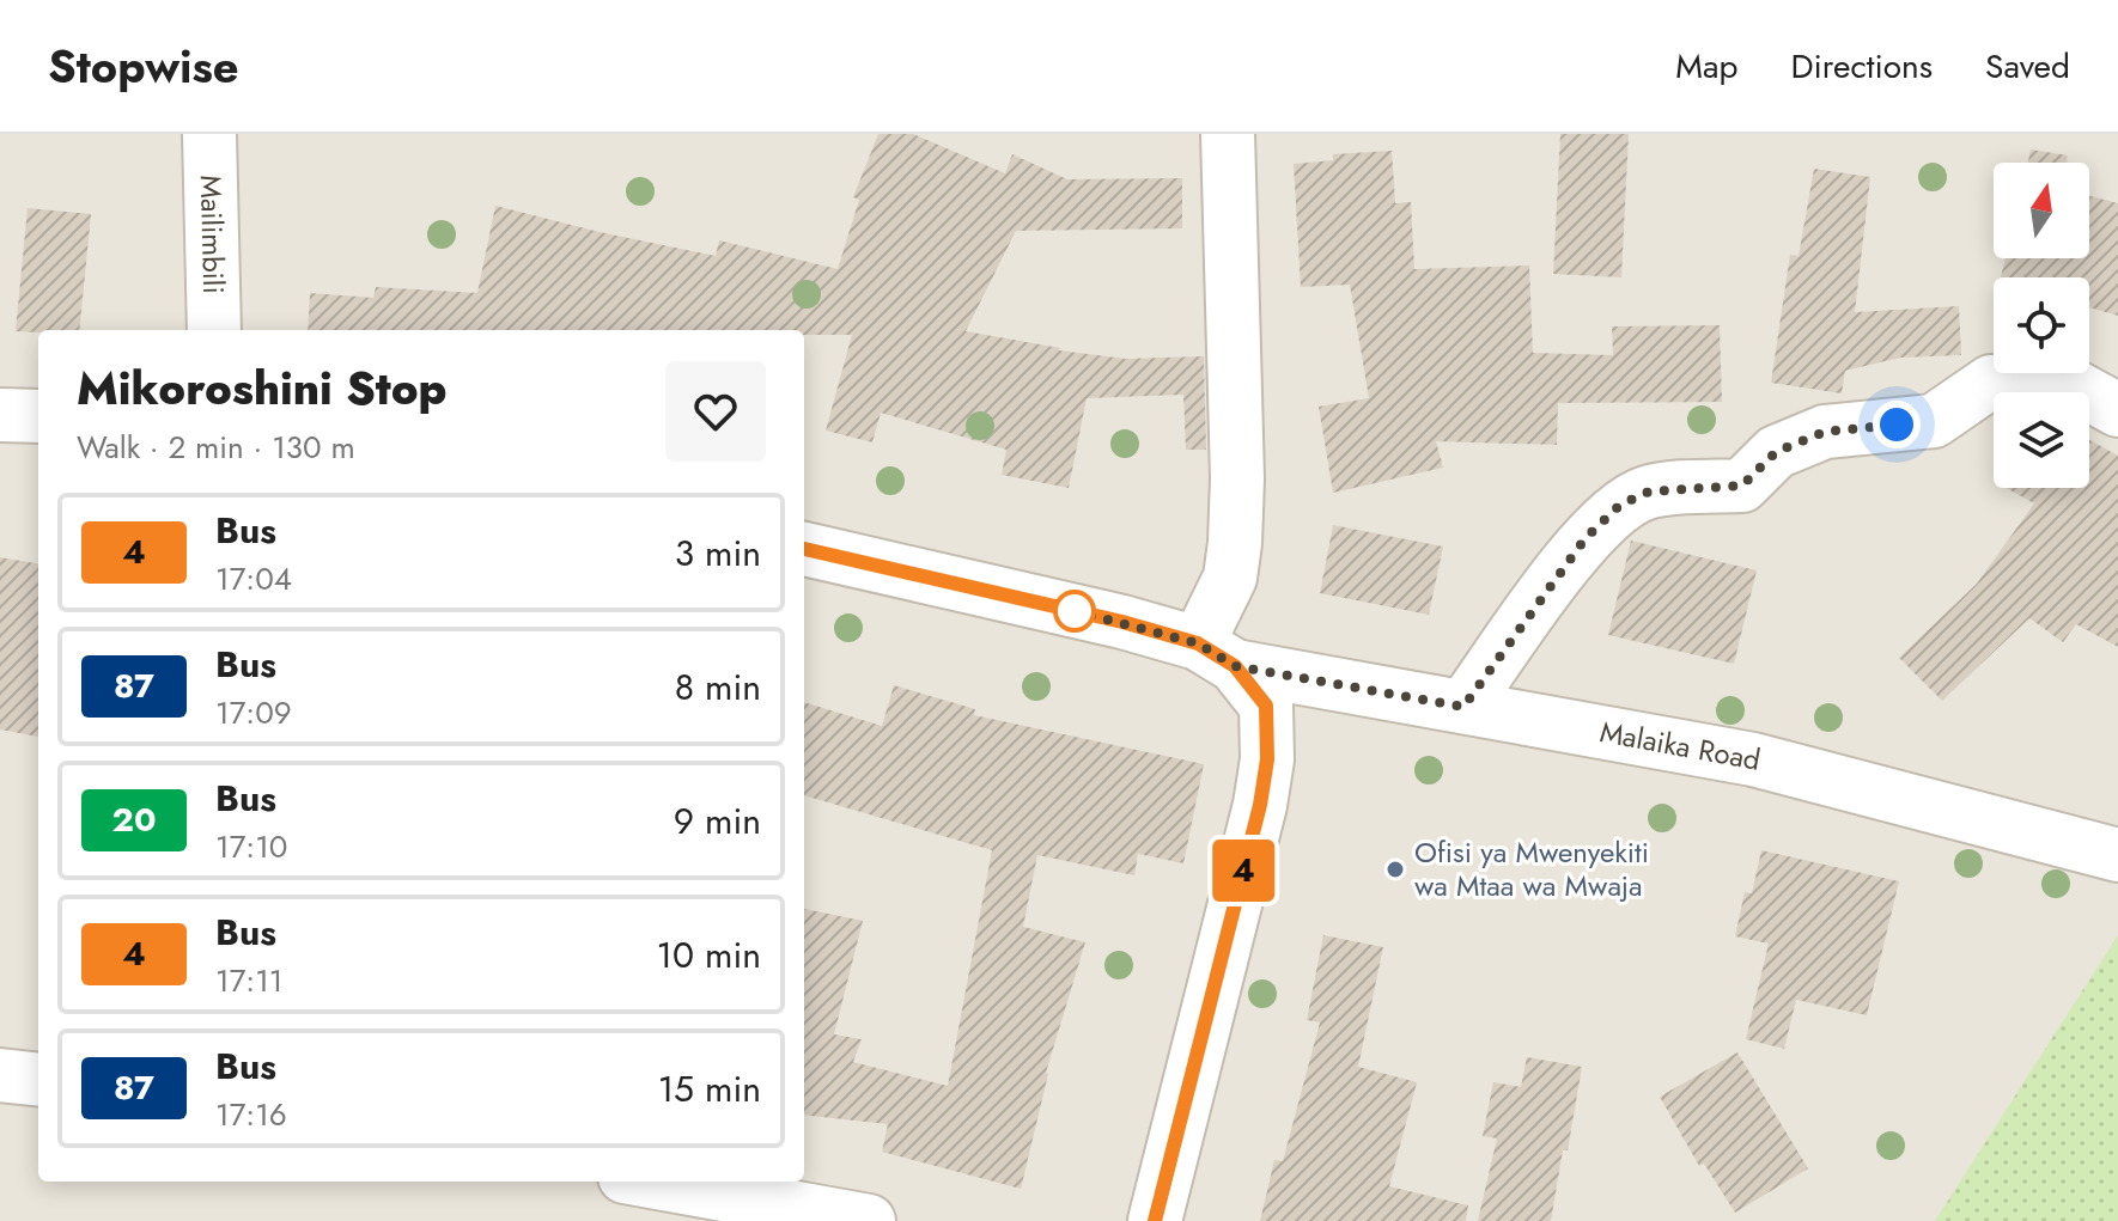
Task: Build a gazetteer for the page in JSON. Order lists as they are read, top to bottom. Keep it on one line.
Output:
{"streets":{"street":["Mailimbili","Malaika Road"]},"places":["Ofisi ya Mwenyekiti wa Mtaa wa Mwaja"],"lines":["bus line 4"],"north":"top","page":{"header":"Stopwise","nav":["Map","Directions","Saved"],"on_map":"4","heading":["Mikoroshini Stop","Walk · 2 min · 130 m"],"list":[{"mark":"4","name":"Bus","note":"17:04","value":"3 min"},{"mark":"87","name":"Bus","note":"17:09","value":"8 min"},{"mark":"20","name":"Bus","note":"17:10","value":"9 min"},{"mark":"4","name":"Bus","note":"17:11","value":"10 min"},{"mark":"87","name":"Bus","note":"17:16","value":"15 min"}]}}
